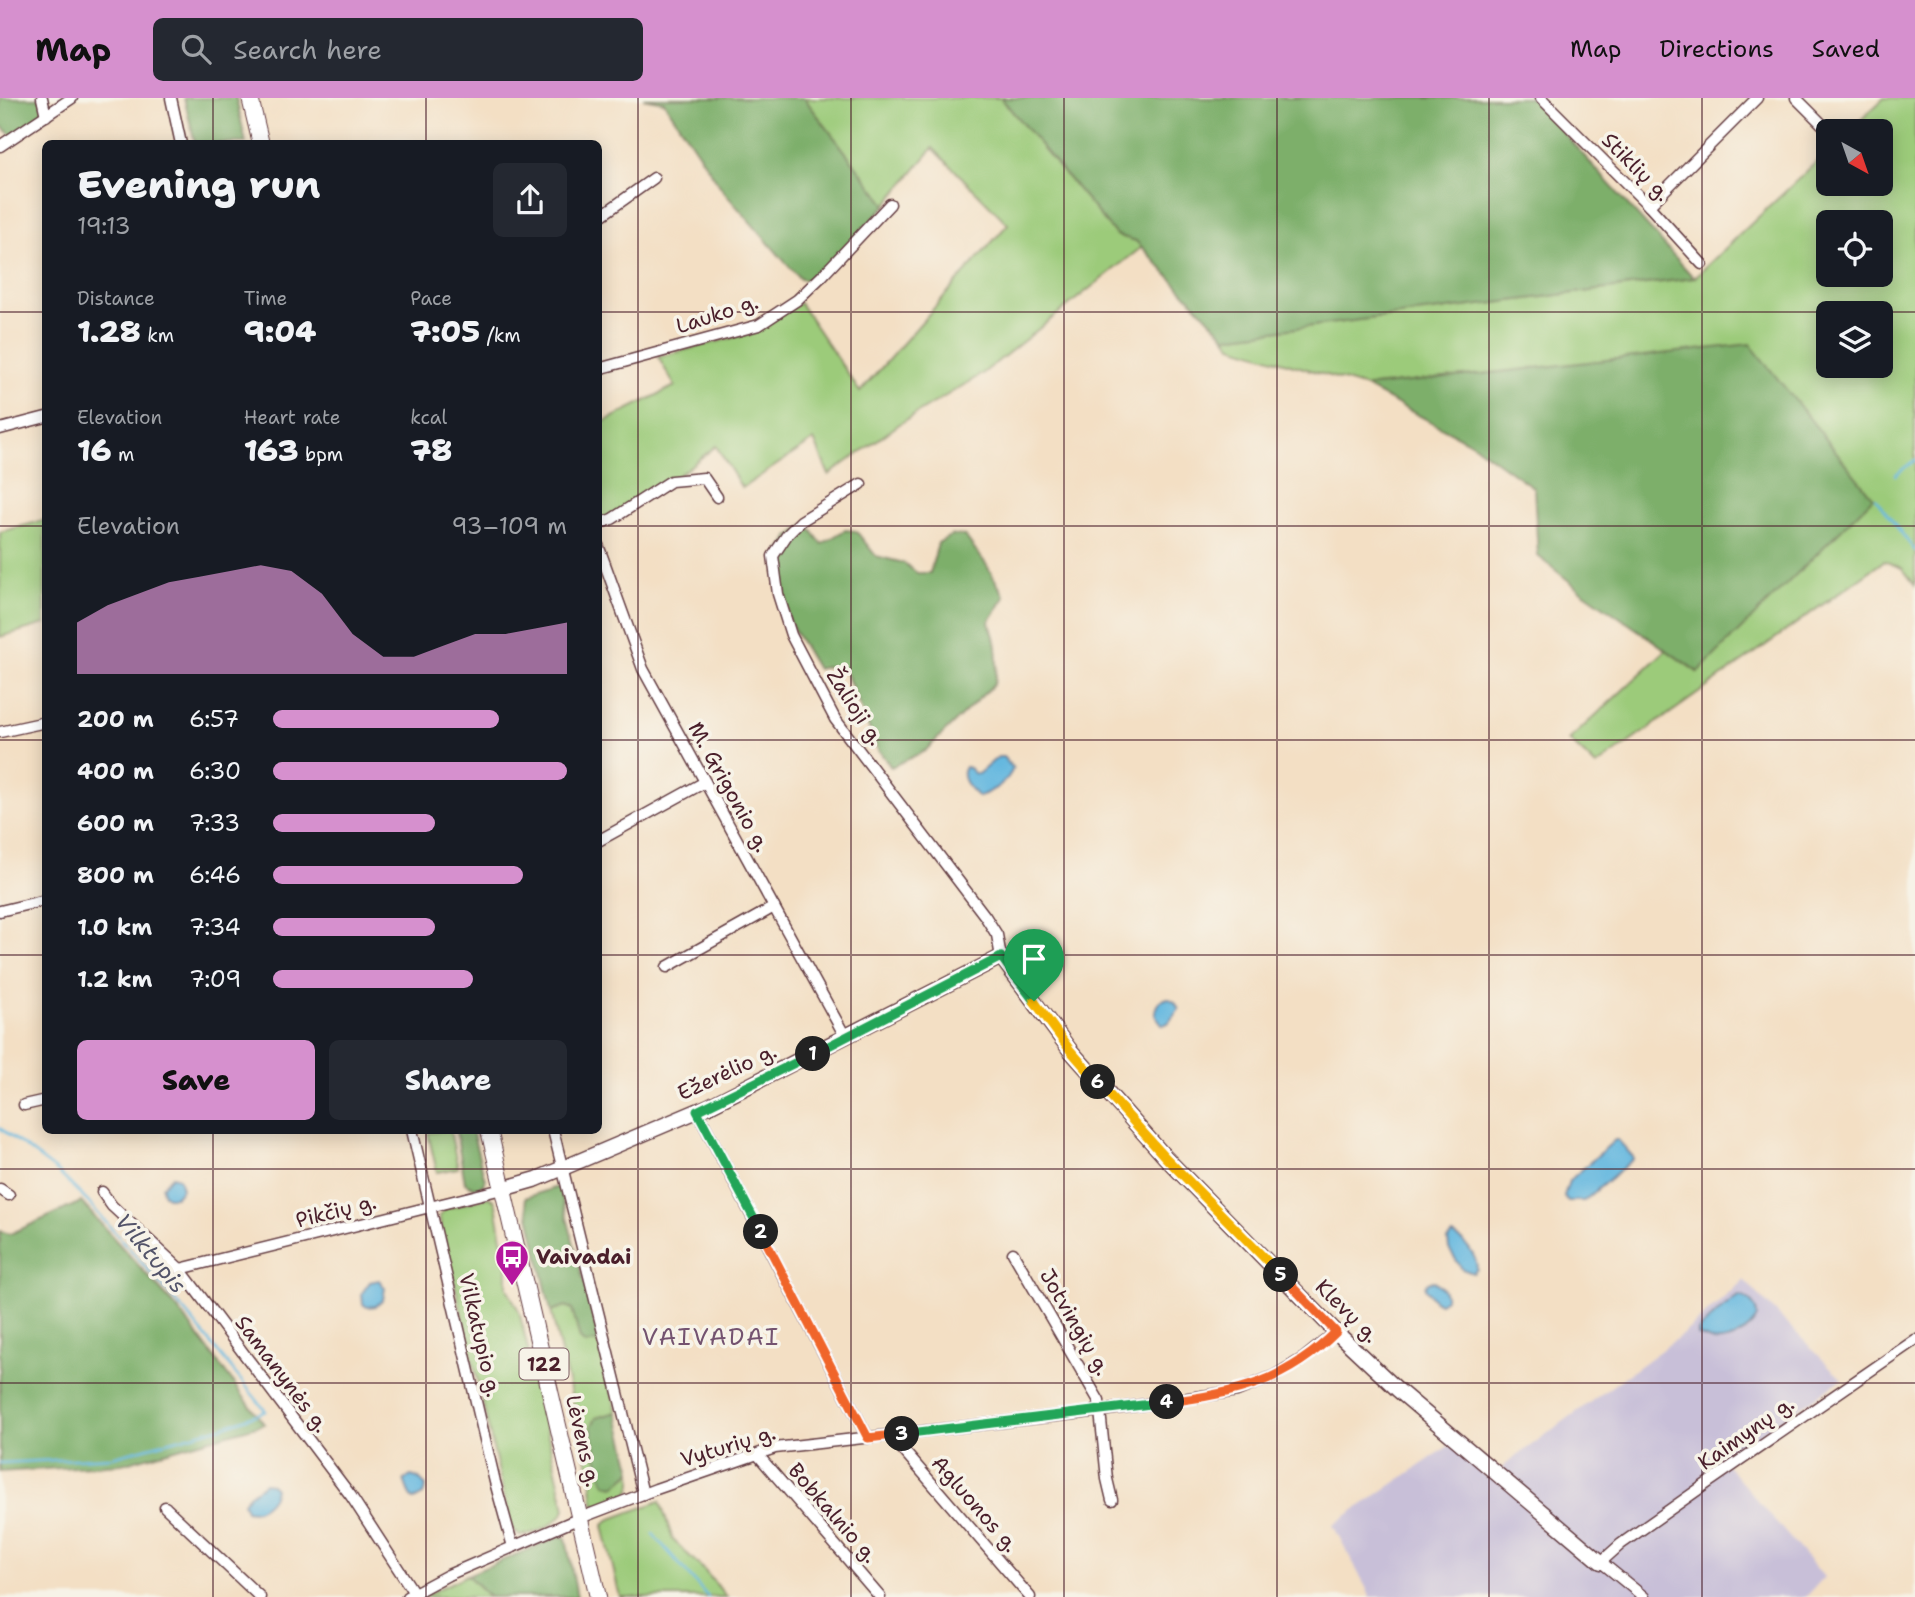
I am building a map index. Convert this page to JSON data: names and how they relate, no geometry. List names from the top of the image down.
{
  "streets": {
    "main road": [
      "Ežerėlio g.",
      "Klevų g.",
      "122",
      "Lėvens g."
    ],
    "street": [
      "Stiklių g.",
      "Lauko g.",
      "Žalioji g.",
      "M. Grigonio g.",
      "Pikčių g.",
      "Jotvingių g.",
      "Vilkatupio g.",
      "Samanynės g.",
      "Kaimynų g.",
      "Vyturių g.",
      "Agluonos g.",
      "Bobkalnio g."
    ]
  },
  "crossings": [
    ["Žalioji g.", "Ežerėlio g."],
    ["Žalioji g.", "Klevų g."],
    ["M. Grigonio g.", "Ežerėlio g."],
    ["Ežerėlio g.", "Pikčių g."],
    ["Ežerėlio g.", "Klevų g."],
    ["Ežerėlio g.", "Lėvens g."],
    ["Pikčių g.", "Vilkatupio g."],
    ["Pikčių g.", "Samanynės g."],
    ["Pikčių g.", "Lėvens g."],
    ["Klevų g.", "Kaimynų g."],
    ["Klevų g.", "Vyturių g."],
    ["Jotvingių g.", "Vyturių g."],
    ["Vilkatupio g.", "Vyturių g."],
    ["Samanynės g.", "Vyturių g."],
    ["Lėvens g.", "Vyturių g."],
    ["Vyturių g.", "Agluonos g."],
    ["Vyturių g.", "Bobkalnio g."]
  ],
  "districts": ["VAIVADAI"],
  "water": ["Vilktupis"],
  "places": {
    "bus stop": ["Vaivadai"]
  },
  "north": "bottom right",
  "page": {
    "header": "Map",
    "search": "Search here",
    "nav": ["Map", "Directions", "Saved"],
    "heading": ["Evening run", "19:13"],
    "stats": [
      ["Distance", "1.28 km"],
      ["Time", "9:04"],
      ["Pace", "7:05 /km"],
      ["Elevation", "16 m"],
      ["Heart rate", "163 bpm"],
      ["kcal", "78"]
    ],
    "chart": ["Elevation", "93–109 m"],
    "list": [
      {
        "name": "200 m",
        "note": "6:57"
      },
      {
        "name": "400 m",
        "note": "6:30"
      },
      {
        "name": "600 m",
        "note": "7:33"
      },
      {
        "name": "800 m",
        "note": "6:46"
      },
      {
        "name": "1.0 km",
        "note": "7:34"
      },
      {
        "name": "1.2 km",
        "note": "7:09"
      }
    ],
    "buttons": ["Save", "Share"],
    "pins": [
      "1",
      "6",
      "2",
      "5",
      "4",
      "3"
    ]
  }
}
